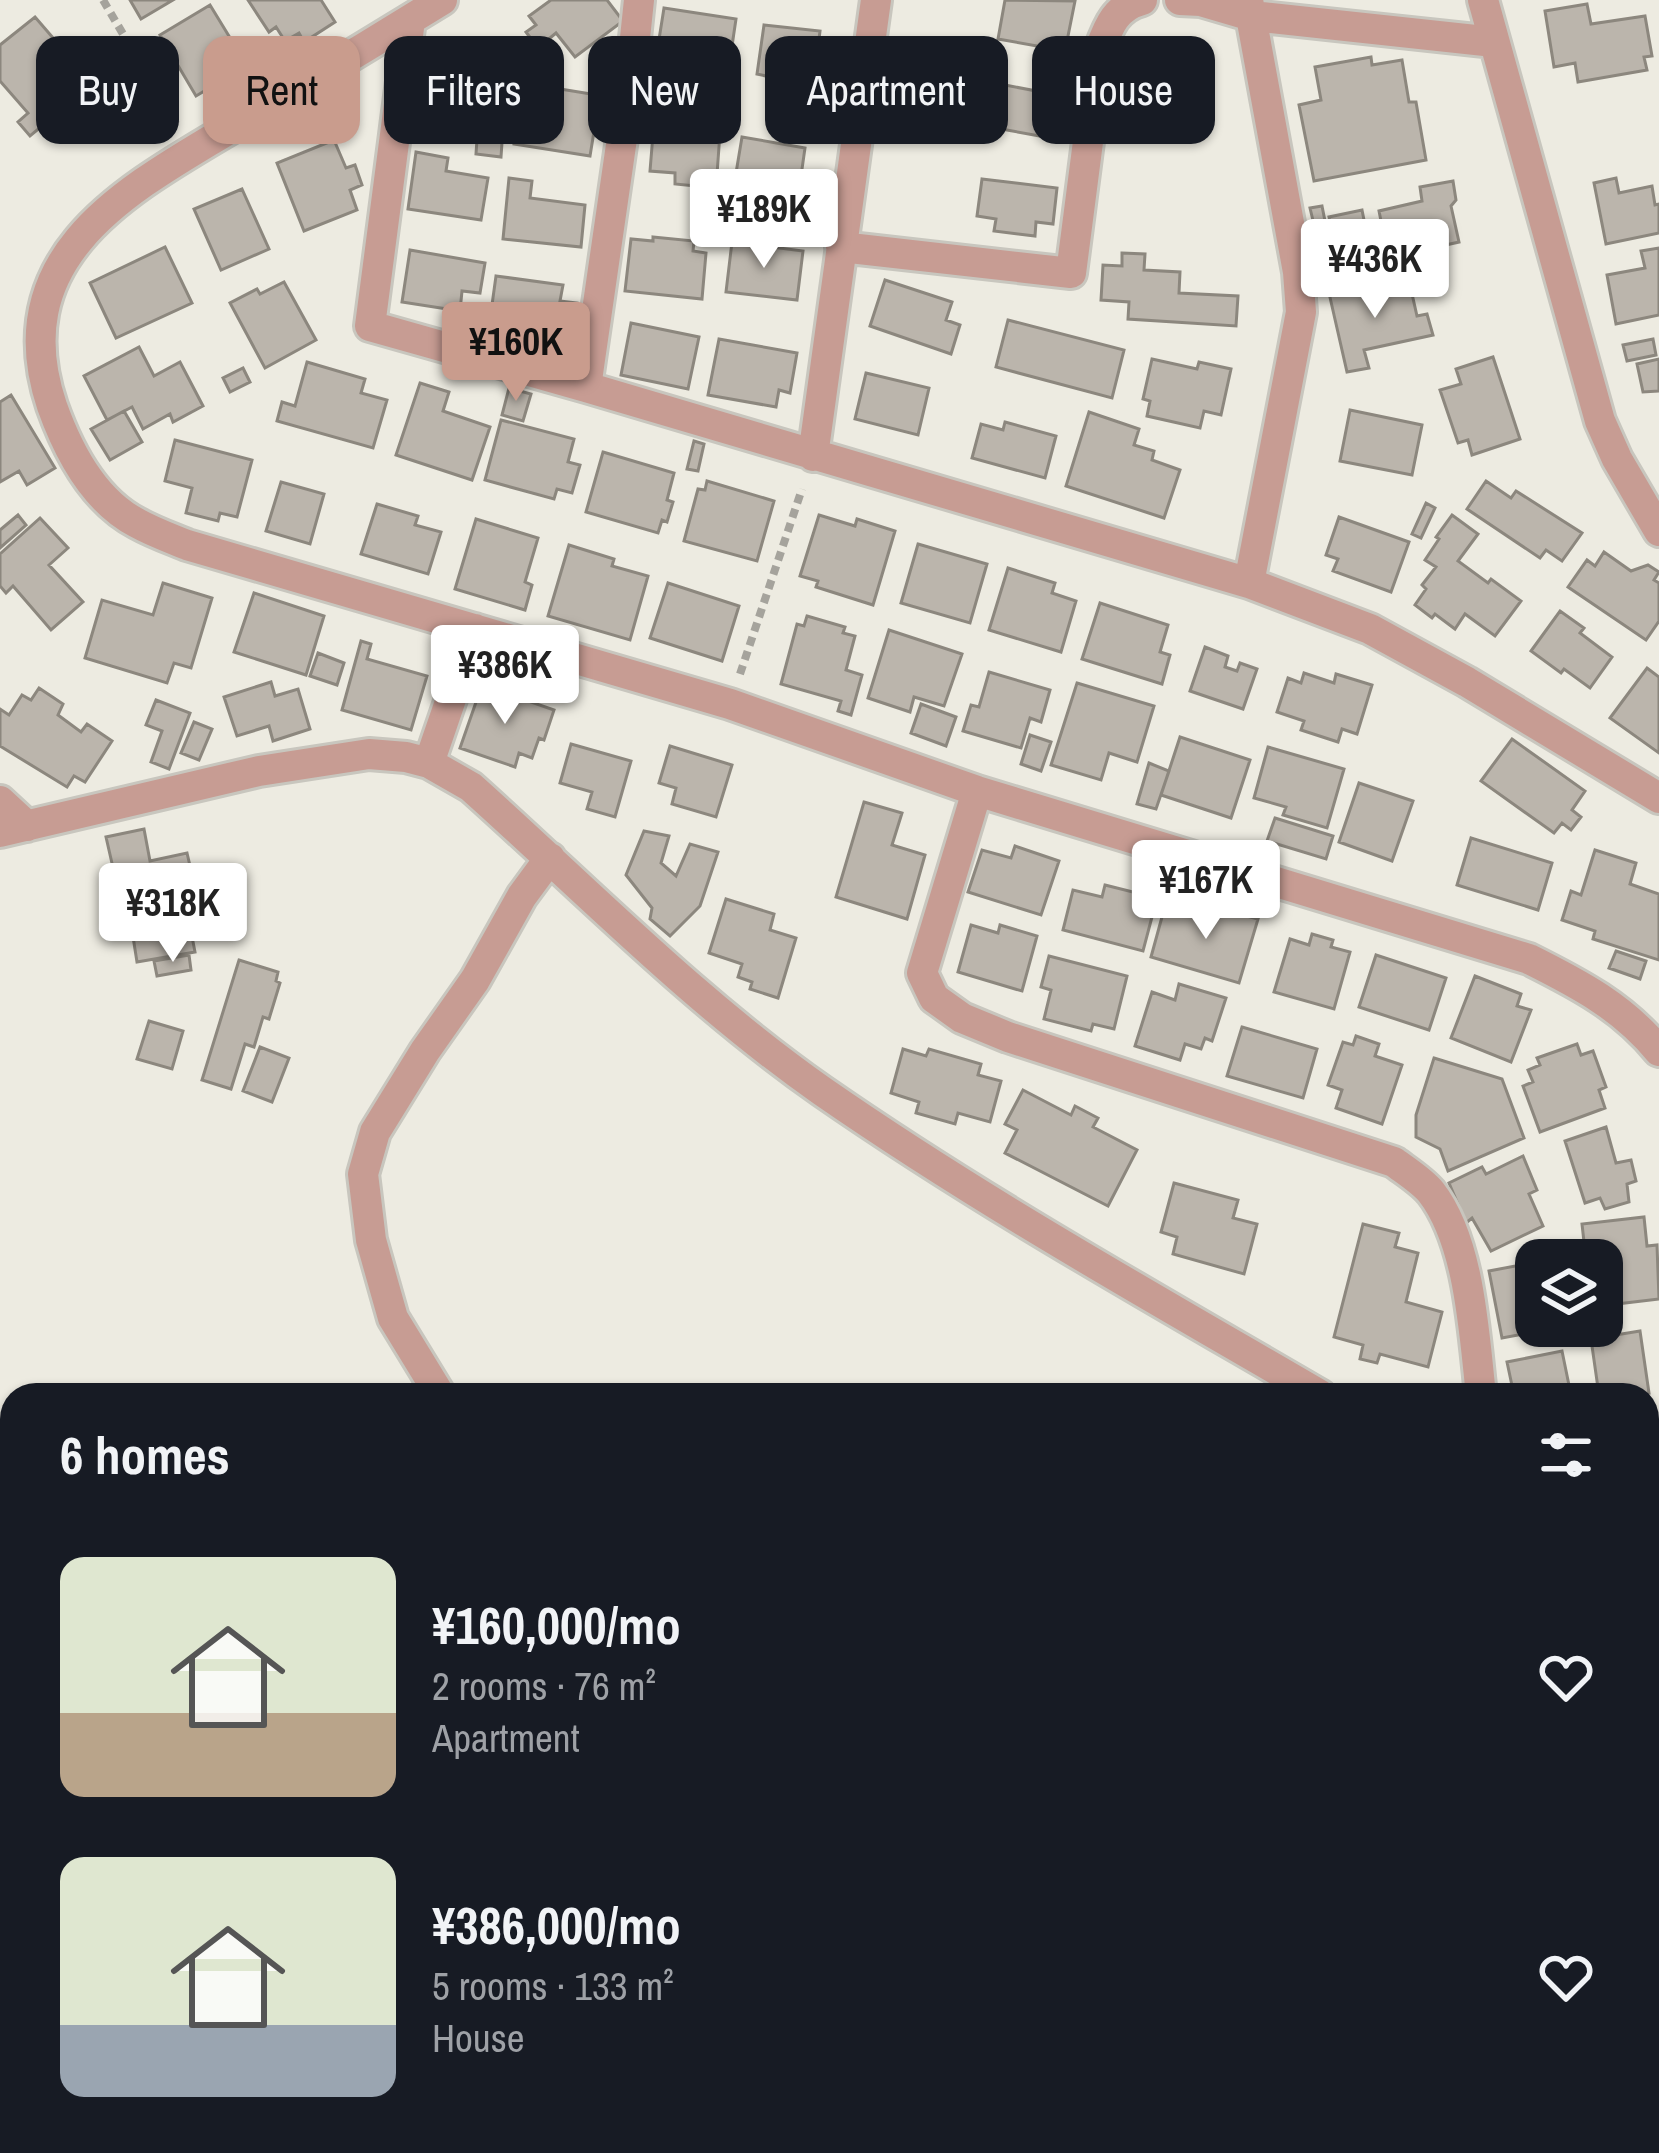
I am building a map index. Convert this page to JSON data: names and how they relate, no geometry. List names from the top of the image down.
{
  "page": {
    "chip": [
      "Buy",
      "Rent",
      "Filters",
      "New",
      "Apartment",
      "House"
    ],
    "price": [
      "¥189K",
      "¥436K",
      "¥160K",
      "¥386K",
      "¥167K",
      "¥318K"
    ],
    "heading": "6 homes",
    "list": [
      {
        "name": "¥160,000/mo",
        "note": "2 rooms · 76 m² · Apartment"
      },
      {
        "name": "¥386,000/mo",
        "note": "5 rooms · 133 m² · House"
      }
    ]
  }
}
